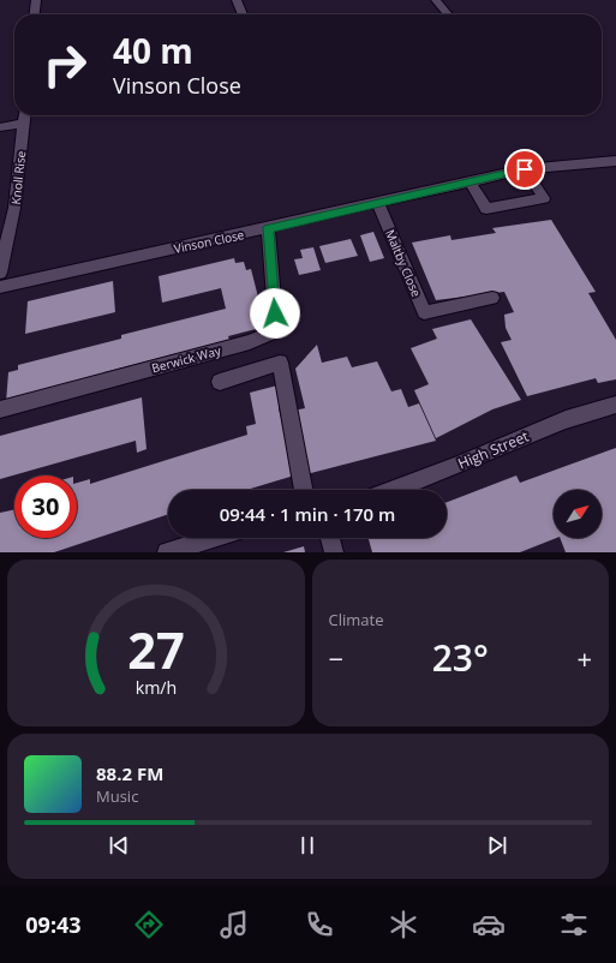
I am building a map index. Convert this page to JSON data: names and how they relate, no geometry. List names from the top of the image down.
{
  "streets": {
    "street": [
      "Knoll Rise",
      "Vinson Close",
      "Maltby Close",
      "Berwick Way",
      "High Street"
    ]
  },
  "crossings": [
    ["Vinson Close", "Maltby Close"],
    ["Vinson Close", "Berwick Way"]
  ],
  "north": "top right",
  "page": {
    "turn": ["40 m", "Vinson Close"],
    "limit": "30",
    "trip": "09:44 · 1 min · 170 m",
    "tile": "Climate",
    "heat": ["−", "23°", "+"],
    "song": ["88.2 FM", "Music"],
    "tabs": "09:43",
    "gauge": ["27", "km/h"]
  }
}
